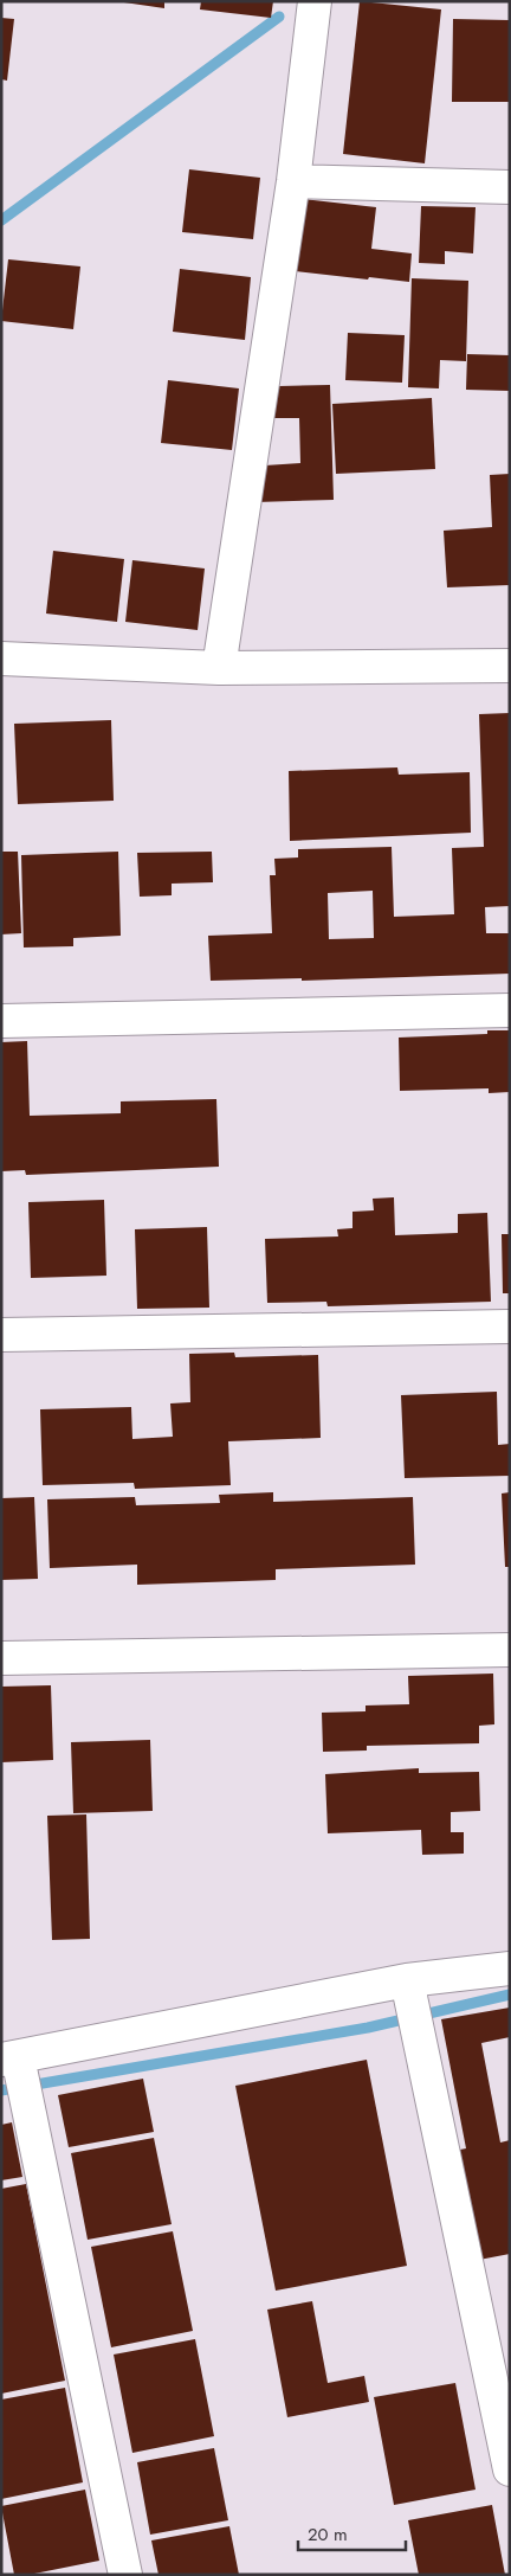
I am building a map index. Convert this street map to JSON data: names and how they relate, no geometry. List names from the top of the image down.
{
  "scale_bar": "20 m"
}
